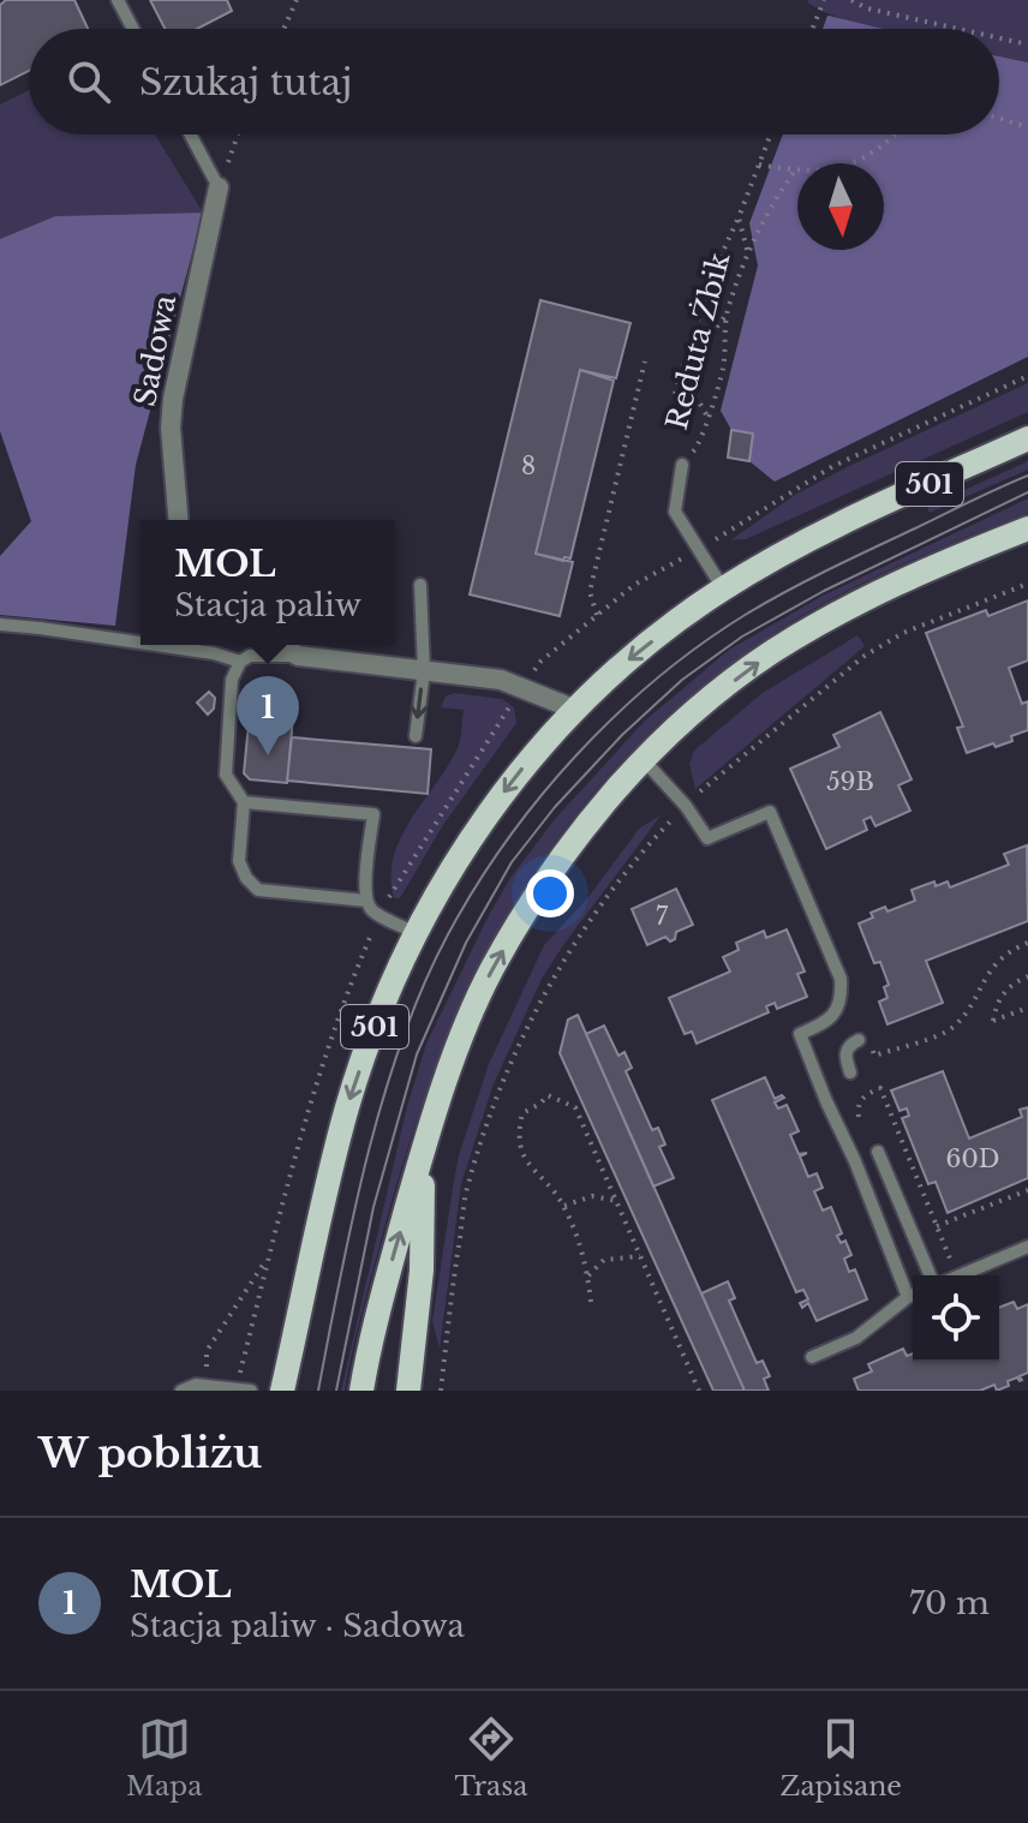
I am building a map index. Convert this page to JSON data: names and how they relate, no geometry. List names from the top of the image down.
{
  "streets": {
    "main road": ["501"],
    "street": ["Sadowa"],
    "path": ["Reduta Żbik"]
  },
  "house_numbers": [
    "8",
    "59B",
    "7",
    "60D"
  ],
  "north": "bottom",
  "page": {
    "search": "Szukaj tutaj",
    "popup": ["MOL", "Stacja paliw"],
    "pins": "1",
    "heading": "W pobliżu",
    "list": [
      {
        "mark": "1",
        "name": "MOL",
        "note": "Stacja paliw · Sadowa",
        "value": "70 m"
      }
    ],
    "nav": ["Mapa", "Trasa", "Zapisane"]
  }
}
